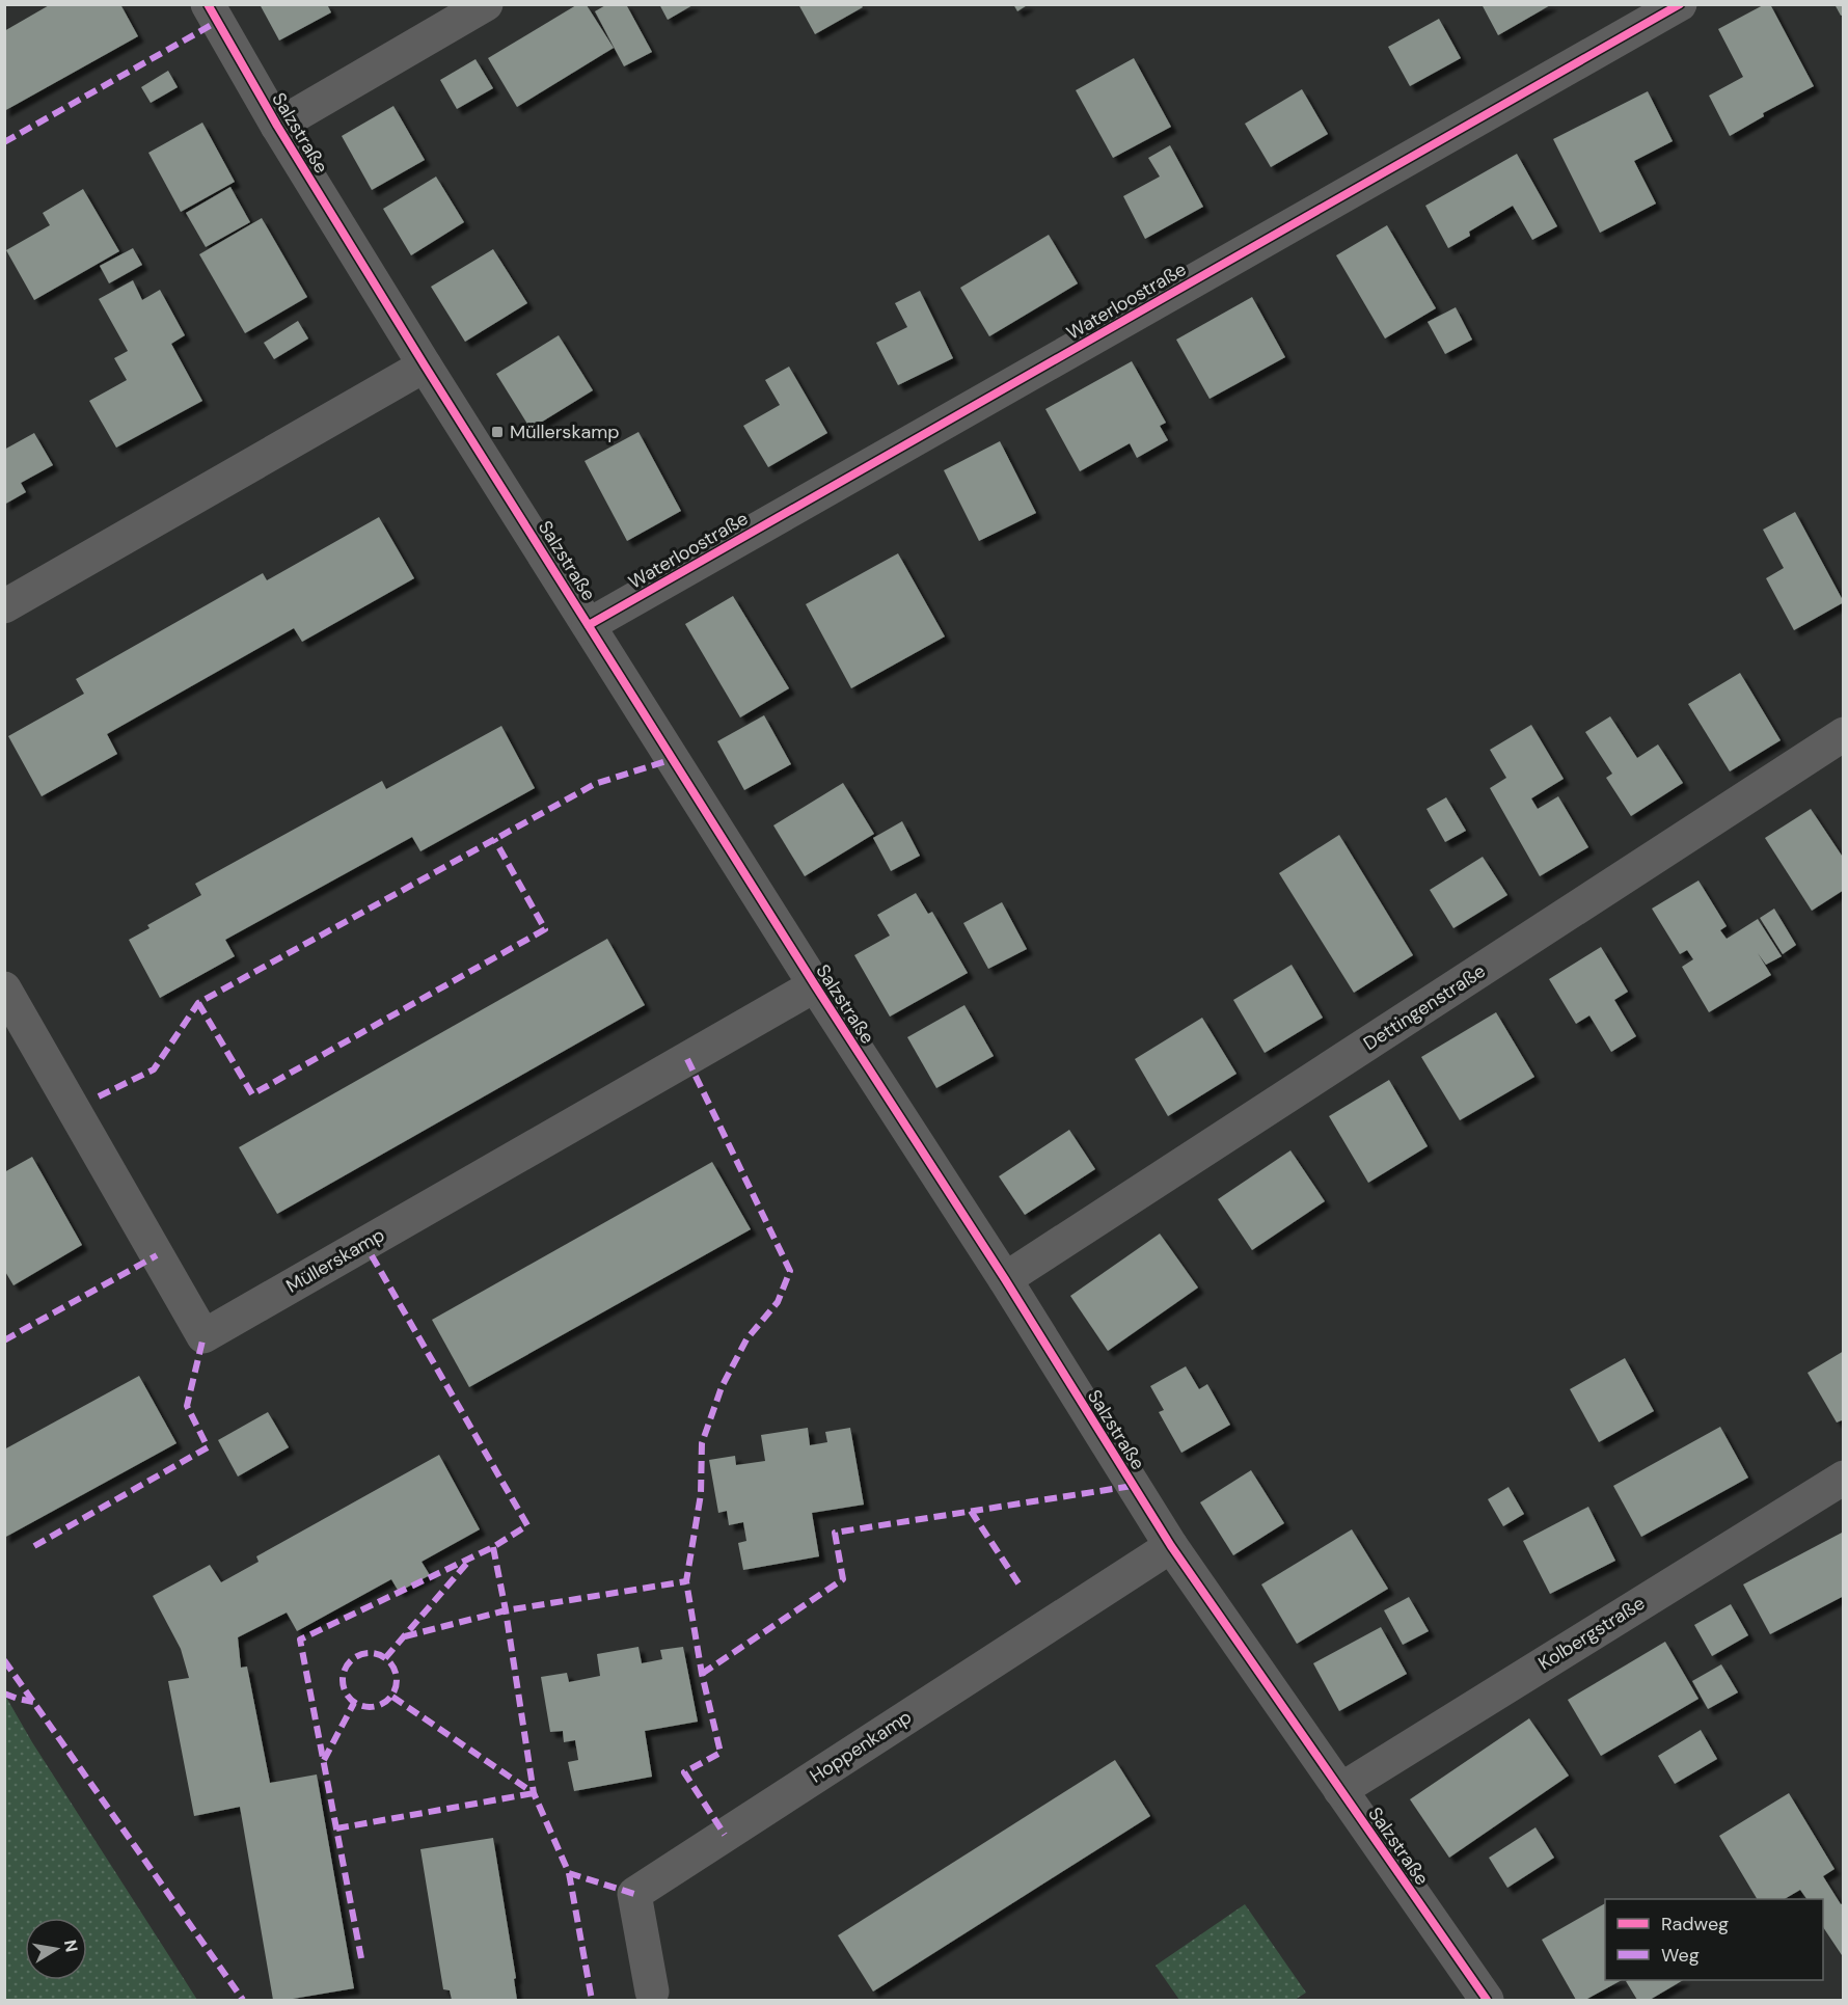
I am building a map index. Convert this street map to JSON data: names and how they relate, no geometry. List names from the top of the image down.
{
  "streets": {
    "street": [
      "Salzstraße",
      "Waterloostraße",
      "Dettingenstraße",
      "Müllerskamp",
      "Kolbergstraße",
      "Hoppenkamp"
    ]
  },
  "crossings": [
    ["Salzstraße", "Waterloostraße"],
    ["Salzstraße", "Dettingenstraße"],
    ["Salzstraße", "Müllerskamp"],
    ["Salzstraße", "Kolbergstraße"],
    ["Salzstraße", "Hoppenkamp"]
  ],
  "places": {
    "transit": ["Müllerskamp"]
  },
  "legend": ["Radweg", "Weg"],
  "north": "right"
}
